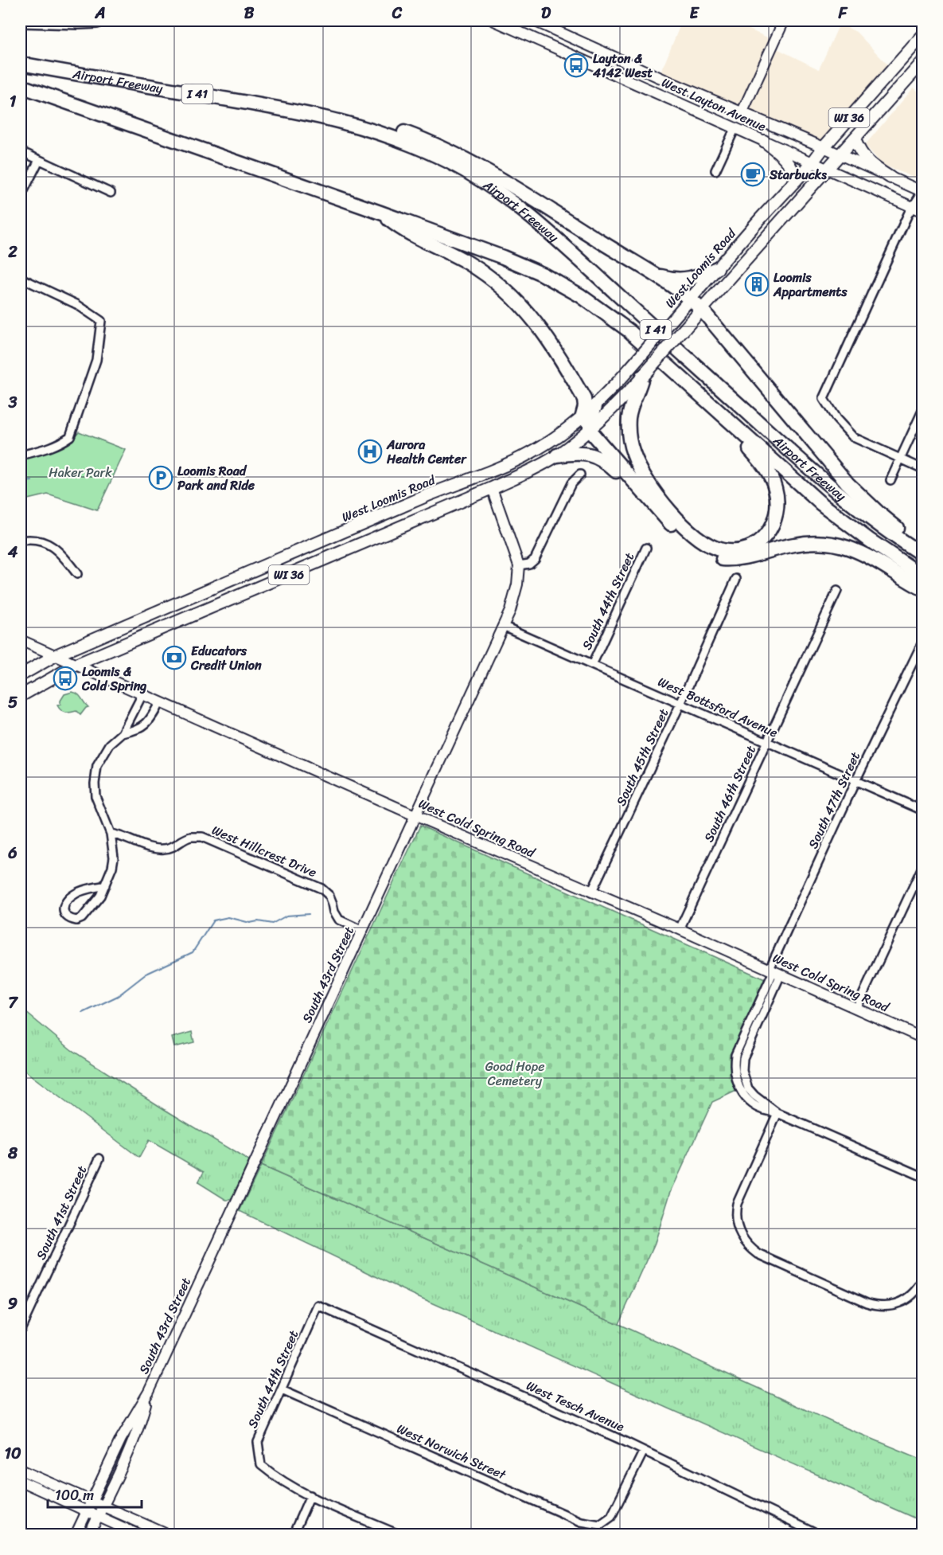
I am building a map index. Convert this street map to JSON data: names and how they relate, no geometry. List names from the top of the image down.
{
  "streets": {
    "highway": ["Airport Freeway", "I 41"],
    "main road": [
      "West Layton Avenue",
      "WI 36",
      "West Loomis Road",
      "West Cold Spring Road",
      "South 43rd Street"
    ],
    "street": [
      "South 44th Street",
      "West Bottsford Avenue",
      "South 45th Street",
      "South 46th Street",
      "South 47th Street",
      "West Hillcrest Drive",
      "South 41st Street",
      "West Tesch Avenue",
      "West Norwich Street"
    ]
  },
  "crossings": [
    ["West Layton Avenue", "WI 36"],
    ["West Layton Avenue", "West Loomis Road"],
    ["WI 36", "West Cold Spring Road"],
    ["WI 36", "South 43rd Street"],
    ["West Loomis Road", "West Cold Spring Road"],
    ["South 44th Street", "West Bottsford Avenue"],
    ["South 44th Street", "West Tesch Avenue"],
    ["South 44th Street", "West Norwich Street"],
    ["West Bottsford Avenue", "South 45th Street"],
    ["West Bottsford Avenue", "South 46th Street"],
    ["West Bottsford Avenue", "South 47th Street"],
    ["West Bottsford Avenue", "South 43rd Street"],
    ["South 45th Street", "West Cold Spring Road"],
    ["South 46th Street", "West Cold Spring Road"],
    ["South 47th Street", "West Cold Spring Road"],
    ["West Cold Spring Road", "South 43rd Street"],
    ["West Hillcrest Drive", "South 43rd Street"],
    ["West Tesch Avenue", "West Norwich Street"]
  ],
  "parks": ["Haker Park", "Good Hope Cemetery"],
  "places": {
    "bus stop": ["Layton & 4142 West", "Loomis & Cold Spring"],
    "cafe": ["Starbucks"],
    "building": ["Loomis Appartments"],
    "hospital": ["Aurora Health Center"],
    "parking": ["Loomis Road Park and Ride"],
    "bank": ["Educators Credit Union"]
  },
  "scale_bar": "100 m",
  "grid": {
    "columns": [
      "A",
      "B",
      "C",
      "D",
      "E",
      "F"
    ],
    "rows": [
      "1",
      "2",
      "3",
      "4",
      "5",
      "6",
      "7",
      "8",
      "9",
      "10"
    ]
  }
}
